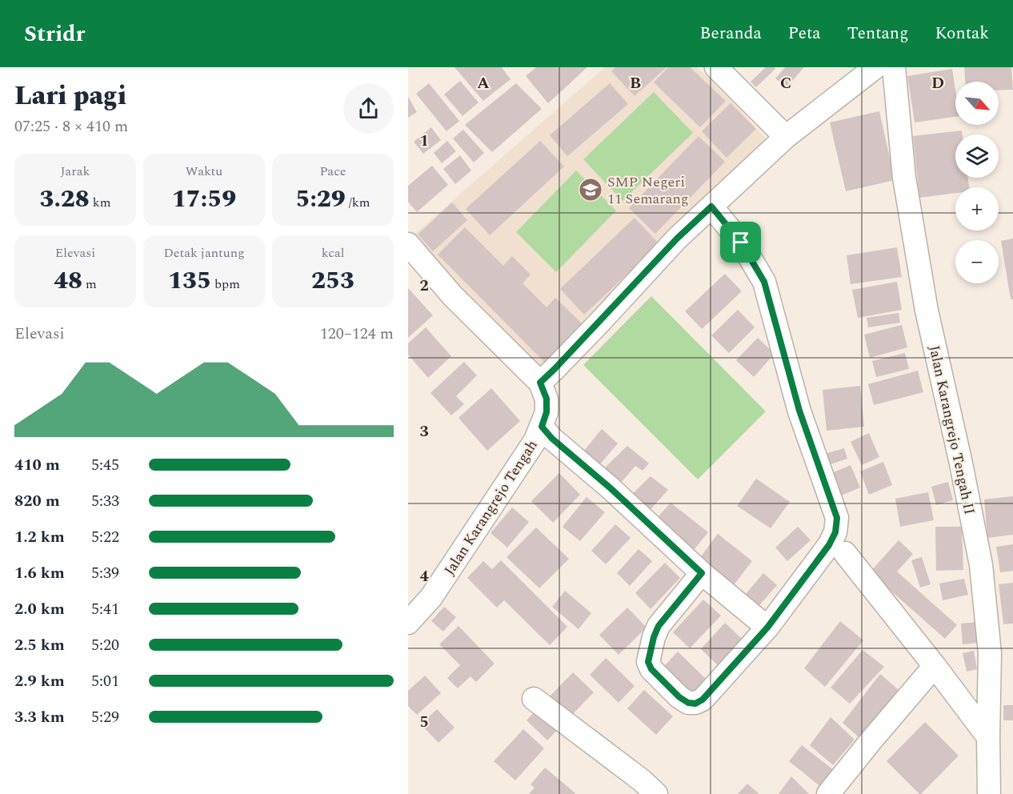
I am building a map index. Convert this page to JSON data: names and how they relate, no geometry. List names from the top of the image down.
{
  "streets": {
    "street": ["Jalan Karangrejo Tengah II", "Jalan Karangrejo Tengah"]
  },
  "places": {
    "school or university": ["SMP Negeri 11 Semarang"]
  },
  "north": "bottom right",
  "page": {
    "header": "Stridr",
    "nav": [
      "Beranda",
      "Peta",
      "Tentang",
      "Kontak"
    ],
    "heading": ["Lari pagi", "07:25 · 8 × 410 m"],
    "map_buttons": ["+", "−"],
    "stats": [
      ["Jarak", "3.28 km"],
      ["Waktu", "17:59"],
      ["Pace", "5:29 /km"],
      ["Elevasi", "48 m"],
      ["Detak jantung", "135 bpm"],
      ["kcal", "253"]
    ],
    "chart": ["Elevasi", "120–124 m"],
    "list": [
      {
        "name": "410 m",
        "note": "5:45"
      },
      {
        "name": "820 m",
        "note": "5:33"
      },
      {
        "name": "1.2 km",
        "note": "5:22"
      },
      {
        "name": "1.6 km",
        "note": "5:39"
      },
      {
        "name": "2.0 km",
        "note": "5:41"
      },
      {
        "name": "2.5 km",
        "note": "5:20"
      },
      {
        "name": "2.9 km",
        "note": "5:01"
      },
      {
        "name": "3.3 km",
        "note": "5:29"
      }
    ]
  },
  "grid": {
    "columns": [
      "A",
      "B",
      "C",
      "D"
    ],
    "rows": [
      "1",
      "2",
      "3",
      "4",
      "5"
    ]
  }
}
